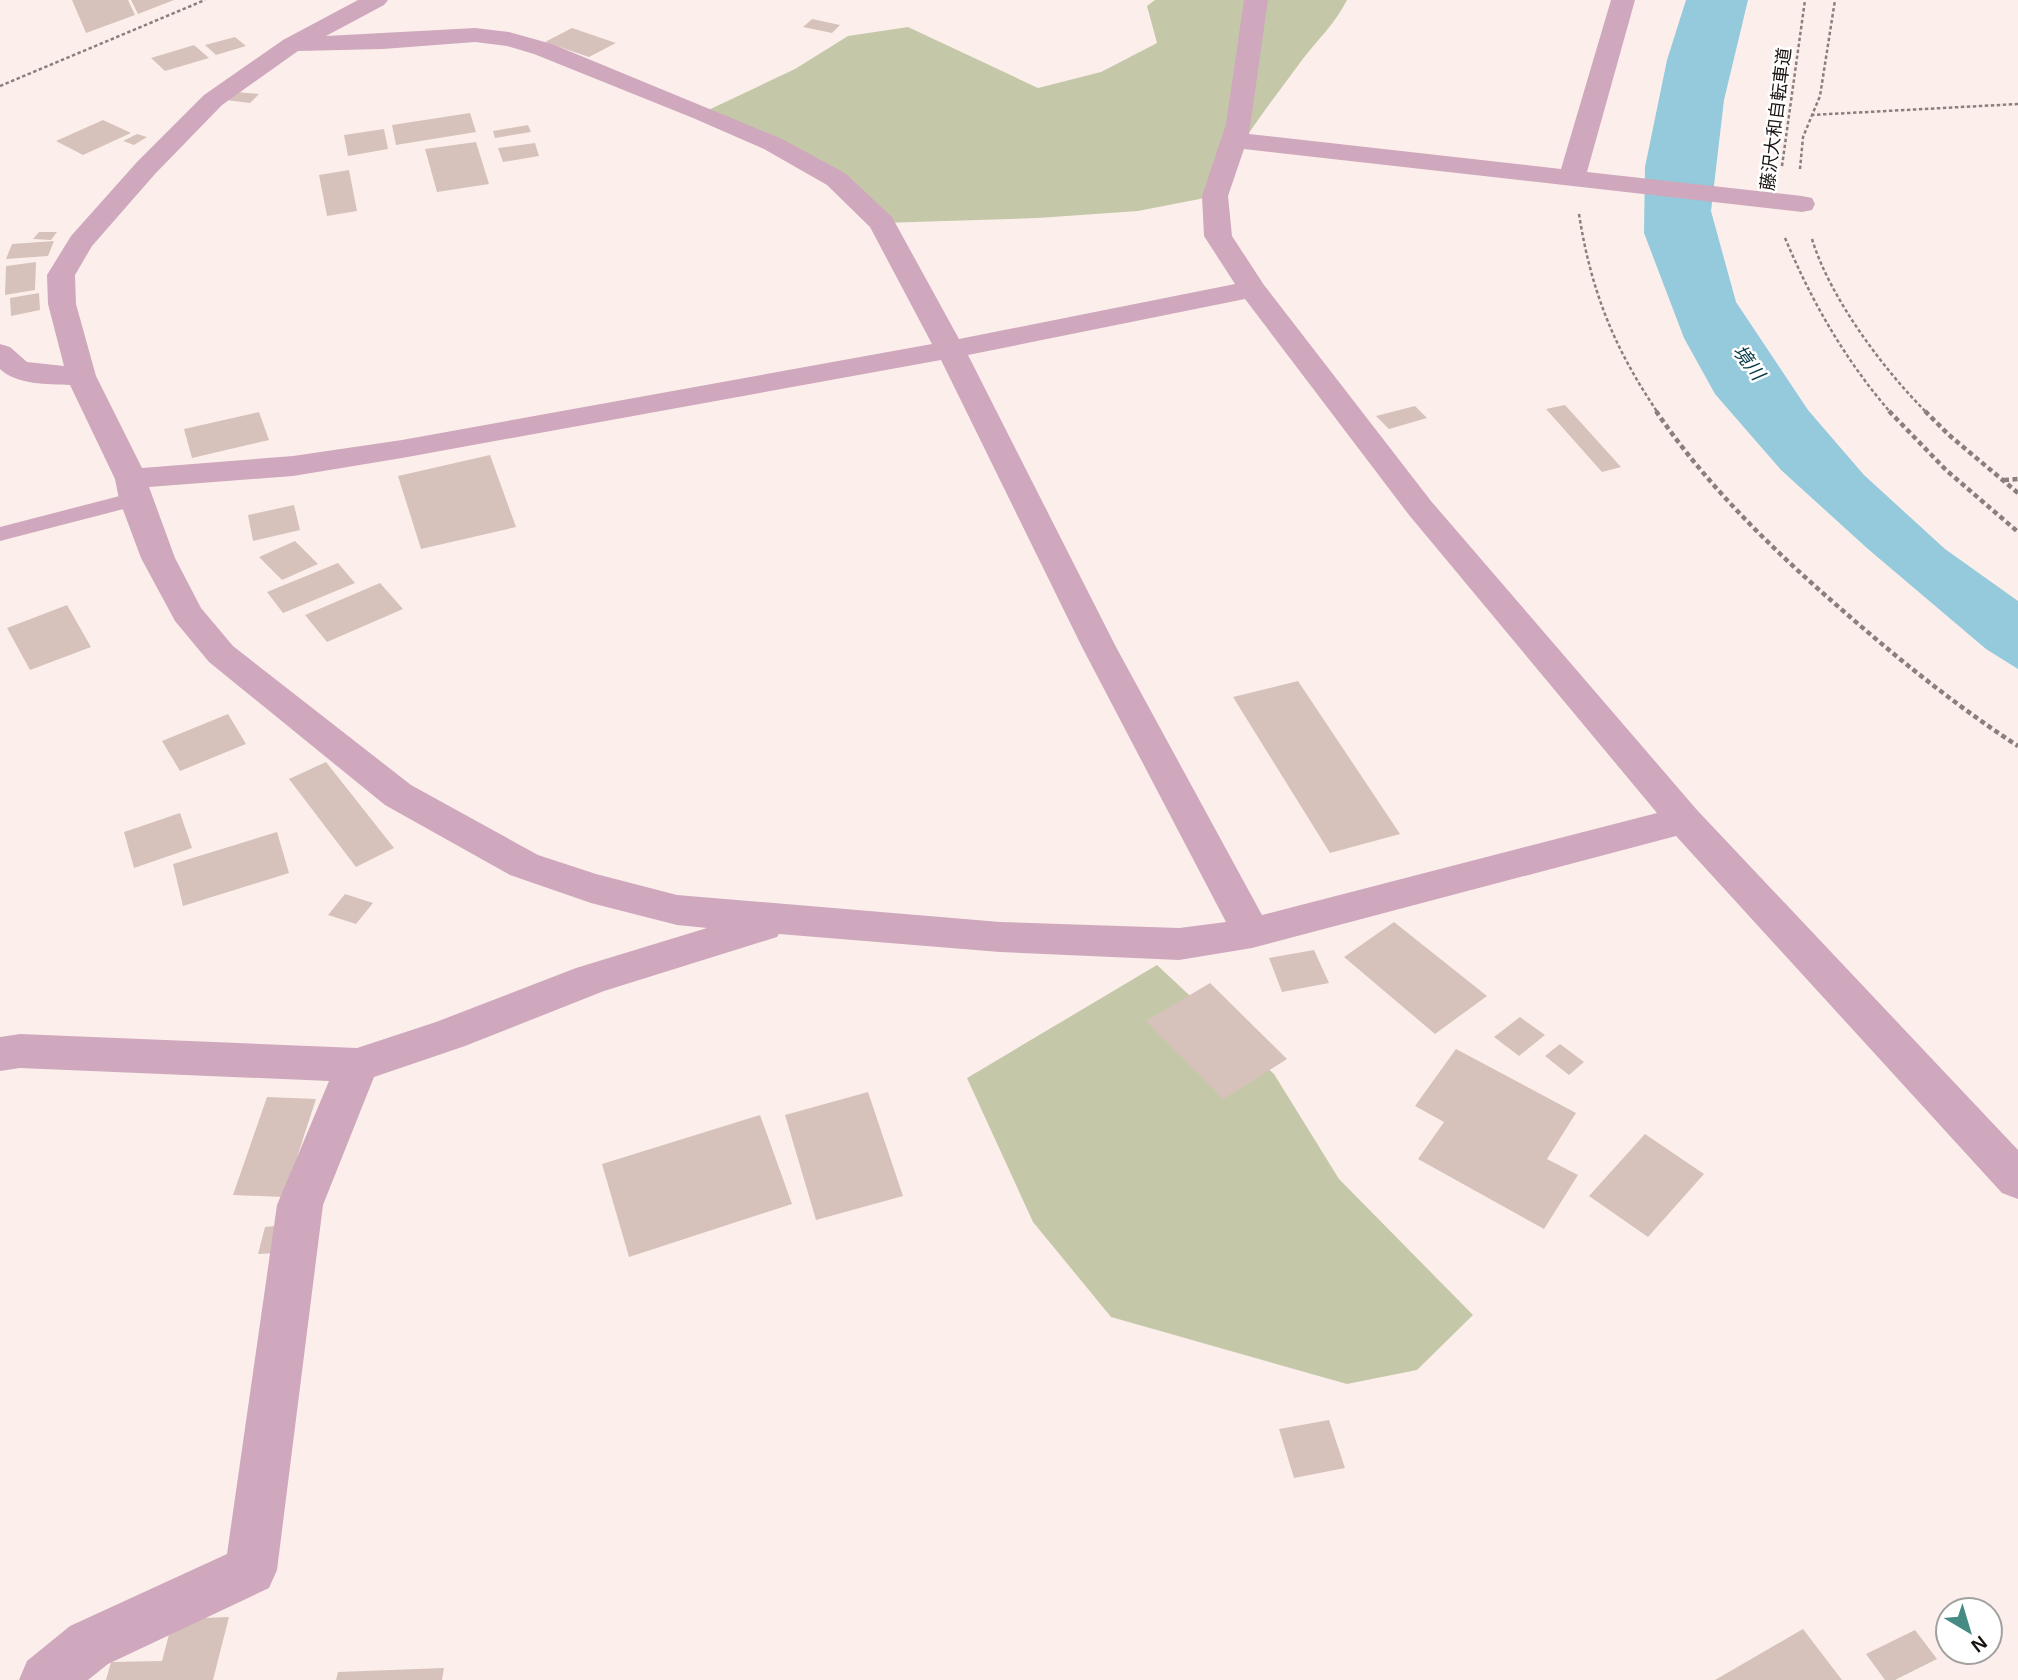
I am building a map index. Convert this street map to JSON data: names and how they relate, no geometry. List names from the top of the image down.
{
  "streets": {
    "path": ["藤沢大和自転車道"]
  },
  "water": ["境川"],
  "north": "bottom right"
}
